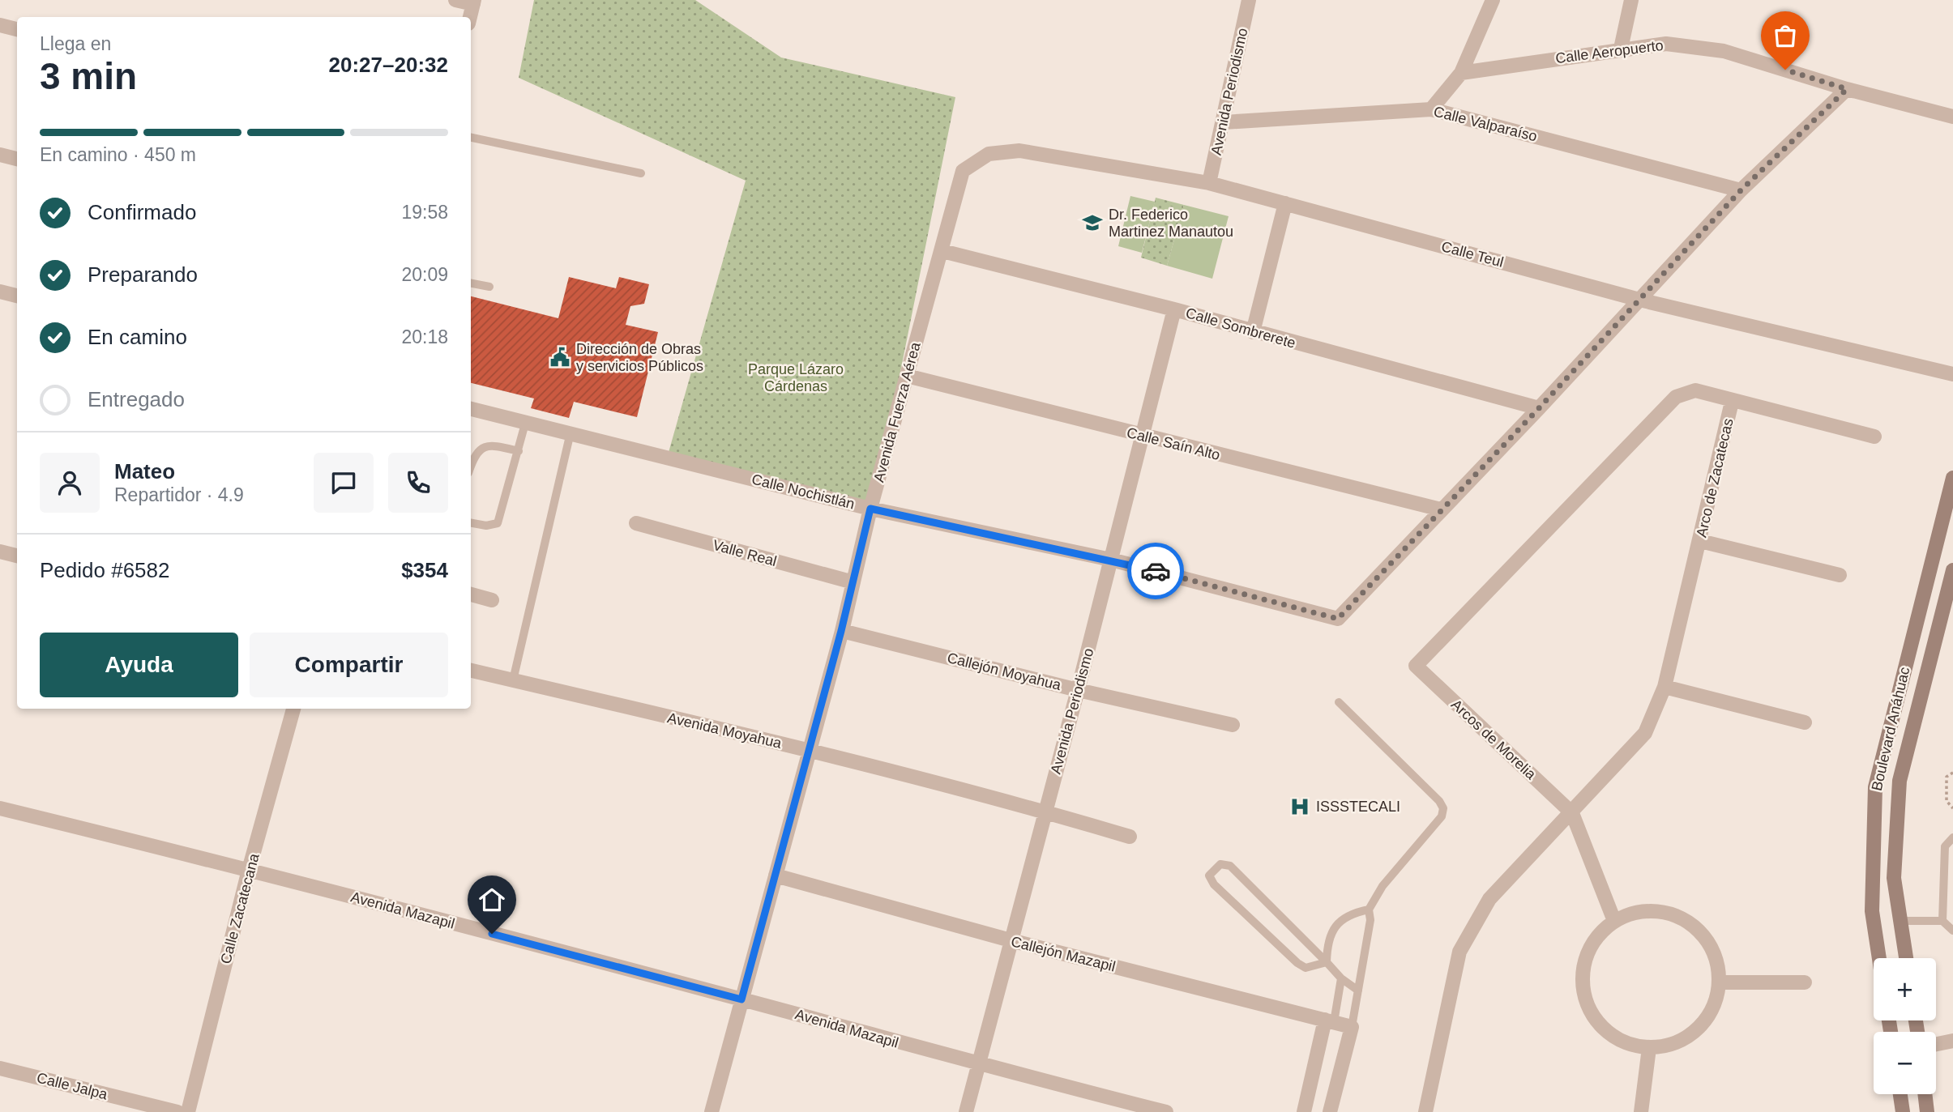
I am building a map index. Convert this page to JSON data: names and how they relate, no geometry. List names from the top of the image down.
{
  "streets": {
    "main road": ["Boulevard Anáhuac"],
    "street": [
      "Calle Aeropuerto",
      "Avenida Periodismo",
      "Calle Valparaíso",
      "Calle Teul",
      "Calle Sombrerete",
      "Avenida Fuerza Aérea",
      "Calle Saín Alto",
      "Arco de Zacatecas",
      "Calle Nochistlán",
      "Valle Real",
      "Callejón Moyahua",
      "Avenida Moyahua",
      "Arcos de Morelia",
      "Calle Zacatecana",
      "Avenida Mazapil",
      "Callejón Mazapil",
      "Calle Jalpa"
    ]
  },
  "crossings": [
    ["Avenida Periodismo", "Calle Valparaíso"],
    ["Avenida Periodismo", "Calle Teul"],
    ["Avenida Periodismo", "Calle Sombrerete"],
    ["Avenida Periodismo", "Calle Saín Alto"],
    ["Avenida Periodismo", "Calle Nochistlán"],
    ["Avenida Periodismo", "Callejón Moyahua"],
    ["Avenida Periodismo", "Avenida Moyahua"],
    ["Avenida Periodismo", "Avenida Mazapil"],
    ["Avenida Periodismo", "Callejón Mazapil"],
    ["Calle Teul", "Avenida Fuerza Aérea"],
    ["Calle Sombrerete", "Avenida Fuerza Aérea"],
    ["Avenida Fuerza Aérea", "Calle Saín Alto"],
    ["Avenida Fuerza Aérea", "Calle Nochistlán"],
    ["Avenida Fuerza Aérea", "Valle Real"],
    ["Avenida Fuerza Aérea", "Callejón Moyahua"],
    ["Avenida Fuerza Aérea", "Avenida Moyahua"],
    ["Avenida Fuerza Aérea", "Avenida Mazapil"],
    ["Avenida Fuerza Aérea", "Callejón Mazapil"],
    ["Calle Saín Alto", "Calle Nochistlán"],
    ["Arco de Zacatecas", "Arcos de Morelia"],
    ["Calle Zacatecana", "Avenida Mazapil"]
  ],
  "parks": ["Parque Lázaro Cárdenas"],
  "places": {
    "school or university": ["Dr. Federico Martinez Manautou"],
    "public building": ["Dirección de Obras y servicios Públicos"],
    "hospital": ["ISSSTECALI"]
  },
  "page": {
    "heading": ["3 min", "Llega en", "20:27–20:32"],
    "panel": [
      "Mateo",
      "Repartidor · 4.9",
      "Pedido #6582",
      "$354"
    ],
    "bar": "En camino · 450 m",
    "list": [
      ["Confirmado", "19:58"],
      ["Preparando", "20:09"],
      ["En camino", "20:18"],
      "Entregado"
    ],
    "buttons": ["Ayuda", "Compartir"],
    "map_buttons": ["+", "−"]
  }
}
